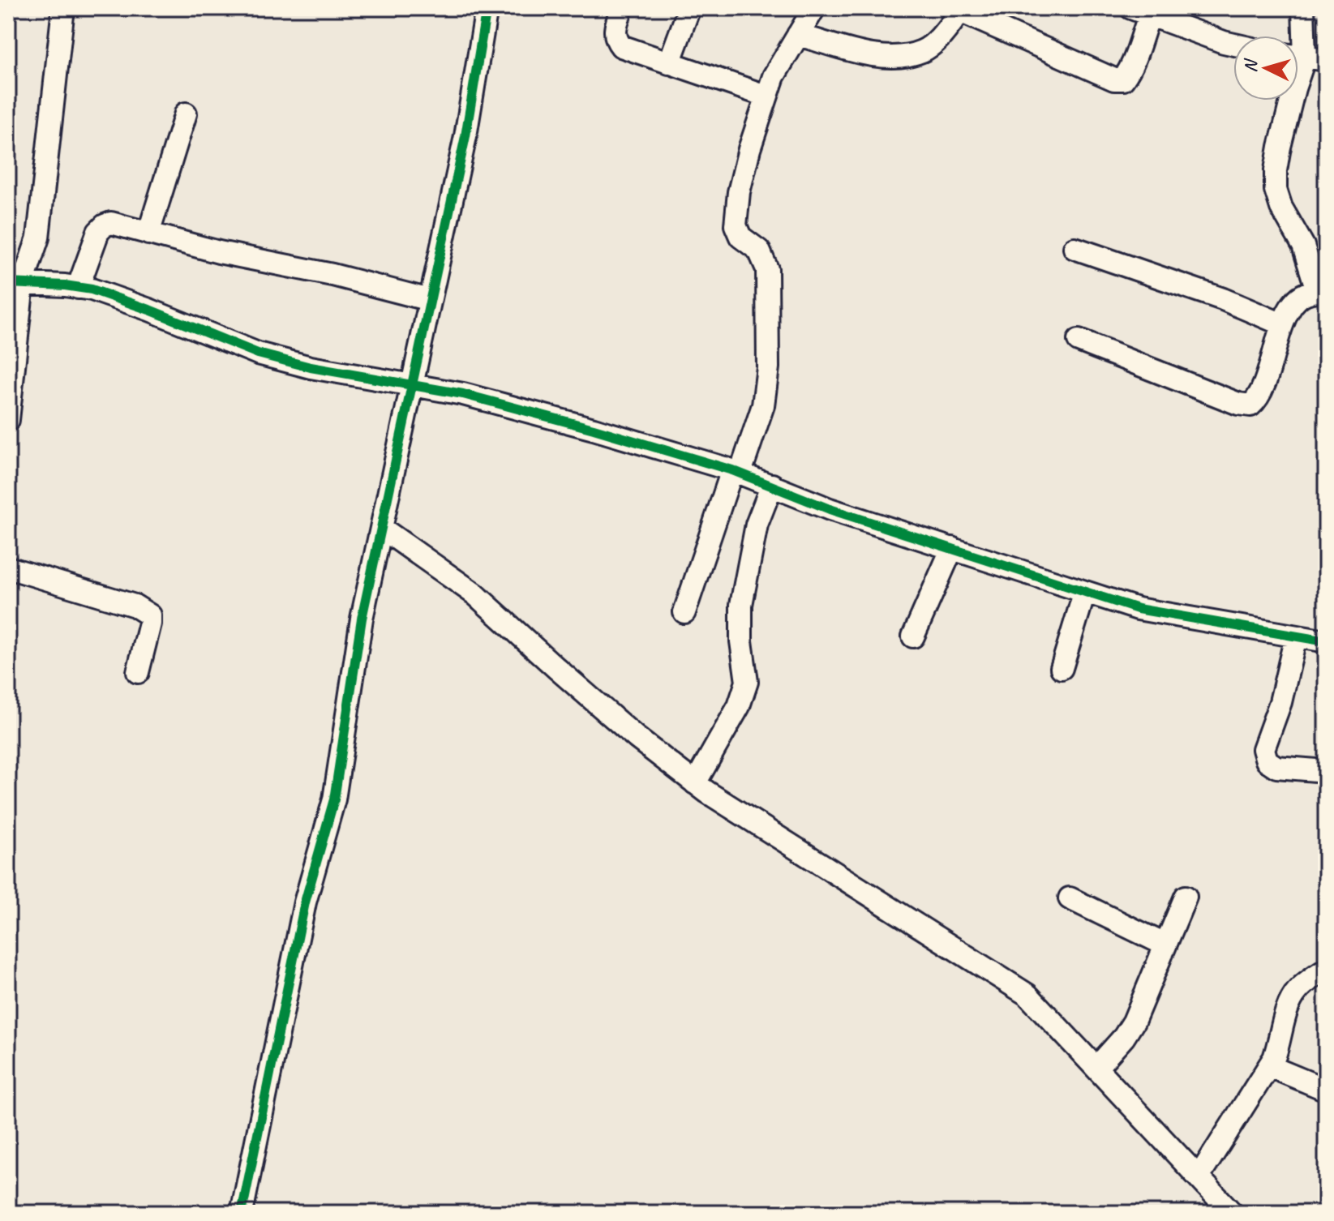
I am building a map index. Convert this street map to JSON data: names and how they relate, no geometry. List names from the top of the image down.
{
  "north": "left"
}
